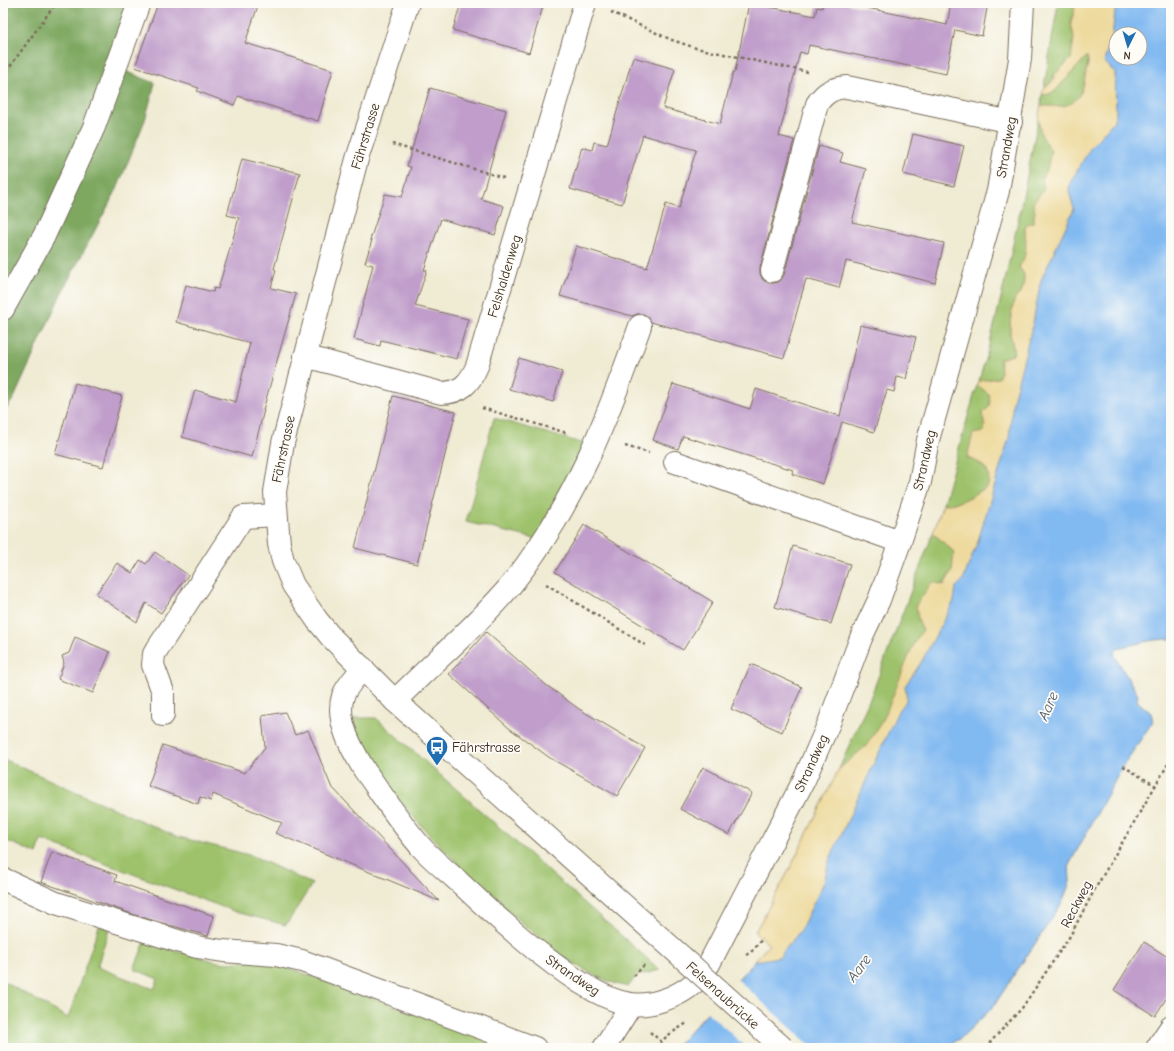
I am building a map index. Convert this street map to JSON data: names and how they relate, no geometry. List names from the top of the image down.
{
  "streets": {
    "street": [
      "Fährstrasse",
      "Strandweg",
      "Felshaldenweg",
      "Felsenaubrücke"
    ],
    "path": ["Reckweg"]
  },
  "crossings": [
    ["Fährstrasse", "Strandweg"],
    ["Fährstrasse", "Felsenaubrücke"]
  ],
  "water": ["Aare"],
  "places": {
    "bus stop": ["Fährstrasse"]
  },
  "north": "bottom"
}
